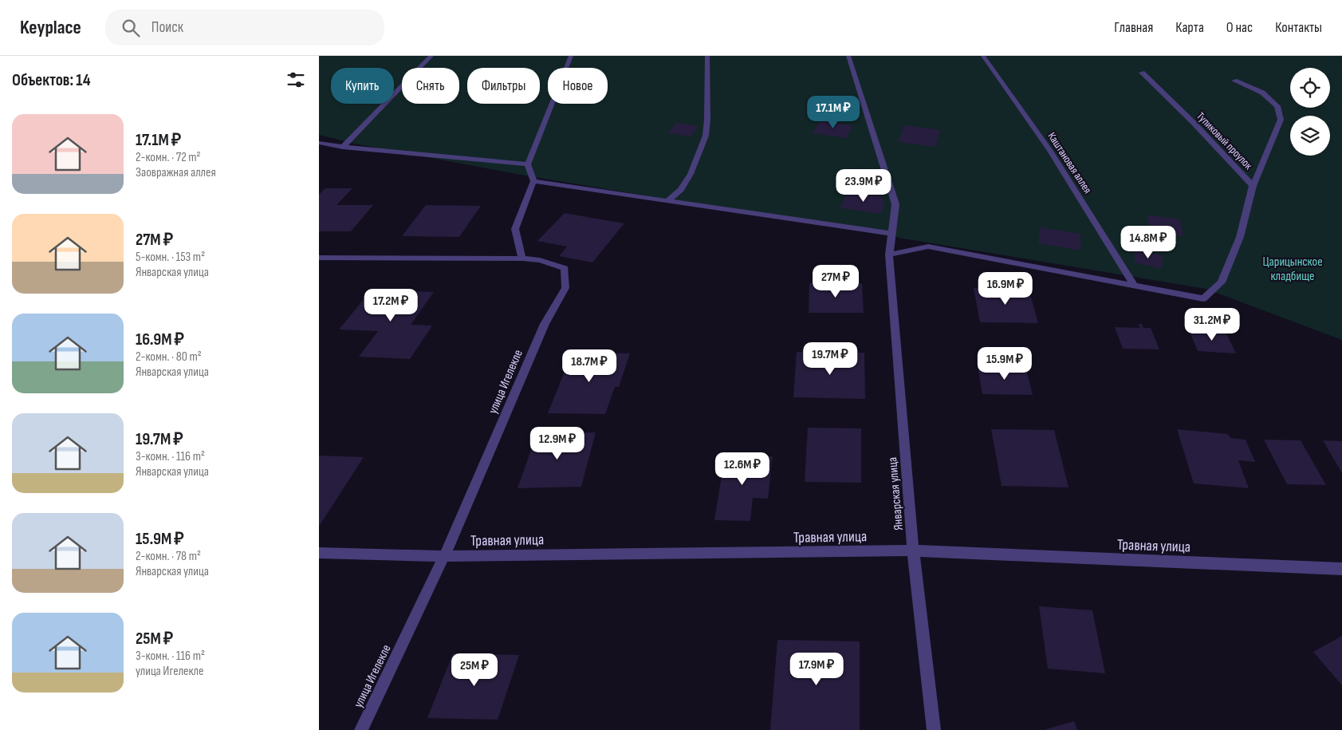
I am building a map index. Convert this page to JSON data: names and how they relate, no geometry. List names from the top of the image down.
{
  "streets": {
    "street": [
      "Тупиковый проулок",
      "Каштановая аллея",
      "улица Игелекле",
      "Январская улица",
      "Травная улица"
    ]
  },
  "crossings": [
    ["Тупиковый проулок", "Каштановая аллея"],
    ["улица Игелекле", "Травная улица"],
    ["Январская улица", "Травная улица"]
  ],
  "parks": ["Царицынское кладбище"],
  "page": {
    "header": "Keyplace",
    "search": "Поиск",
    "nav": [
      "Главная",
      "Карта",
      "О нас",
      "Контакты"
    ],
    "heading": "Объектов: 14",
    "chip": [
      "Купить",
      "Снять",
      "Фильтры",
      "Новое"
    ],
    "price": [
      "17.1M ₽",
      "23.9M ₽",
      "14.8M ₽",
      "27M ₽",
      "16.9M ₽",
      "17.2M ₽",
      "31.2M ₽",
      "19.7M ₽",
      "15.9M ₽",
      "18.7M ₽",
      "12.9M ₽",
      "12.6M ₽",
      "17.9M ₽",
      "25M ₽"
    ],
    "list": [
      {
        "name": "17.1M ₽",
        "note": "2-комн. · 72 m² · Заовражная аллея"
      },
      {
        "name": "27M ₽",
        "note": "5-комн. · 153 m² · Январская улица"
      },
      {
        "name": "16.9M ₽",
        "note": "2-комн. · 80 m² · Январская улица"
      },
      {
        "name": "19.7M ₽",
        "note": "3-комн. · 116 m² · Январская улица"
      },
      {
        "name": "15.9M ₽",
        "note": "2-комн. · 78 m² · Январская улица"
      },
      {
        "name": "25M ₽",
        "note": "3-комн. · 116 m² · улица Игелекле"
      }
    ]
  }
}
